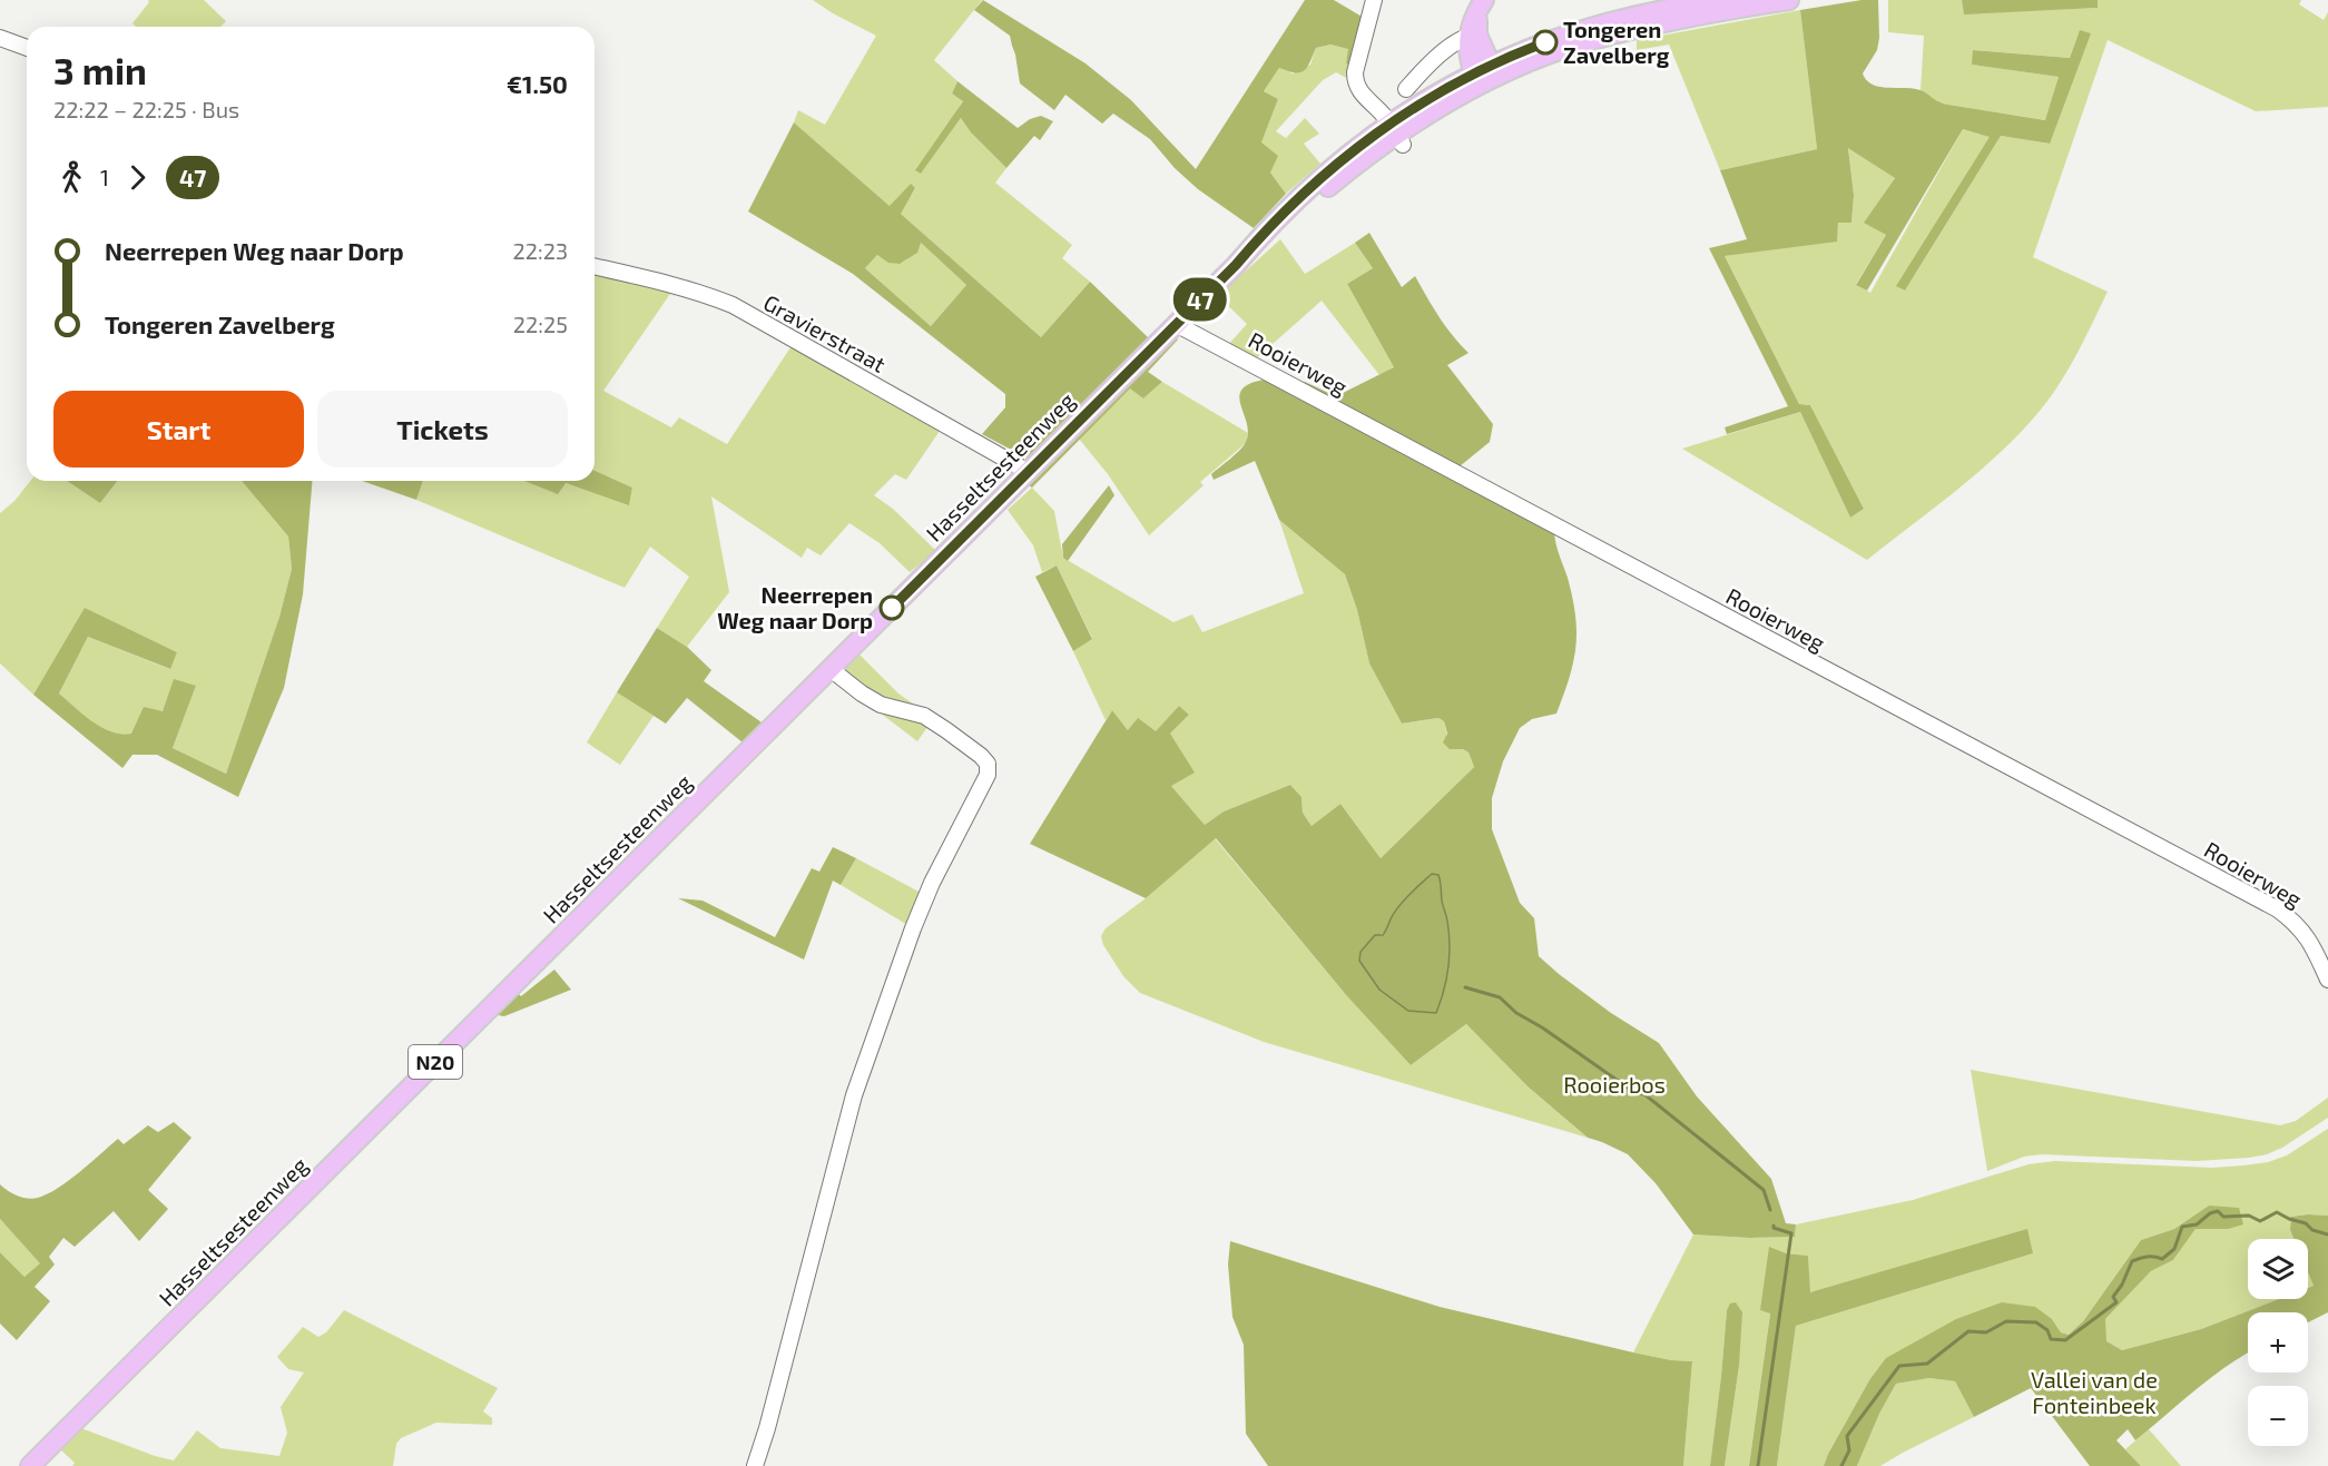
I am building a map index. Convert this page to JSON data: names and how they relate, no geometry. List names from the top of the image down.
{
  "streets": {
    "main road": ["Hasseltsesteenweg", "N20"],
    "street": ["Gravierstraat", "Rooierweg"]
  },
  "crossings": [
    ["Gravierstraat", "Hasseltsesteenweg"],
    ["Rooierweg", "Hasseltsesteenweg"]
  ],
  "parks": ["Rooierbos", "Vallei van de Fonteinbeek"],
  "places": ["Tongeren Zavelberg", "Neerrepen Weg naar Dorp"],
  "lines": ["bus line 47"],
  "page": {
    "on_map": "47",
    "heading": ["3 min", "22:22 – 22:25 · Bus", "€1.50"],
    "legs": ["1", "47"],
    "list": [
      {
        "name": "Neerrepen Weg naar Dorp",
        "value": "22:23"
      },
      {
        "name": "Tongeren Zavelberg",
        "value": "22:25"
      }
    ],
    "buttons": ["Start", "Tickets"],
    "map_buttons": ["+", "−"]
  }
}
